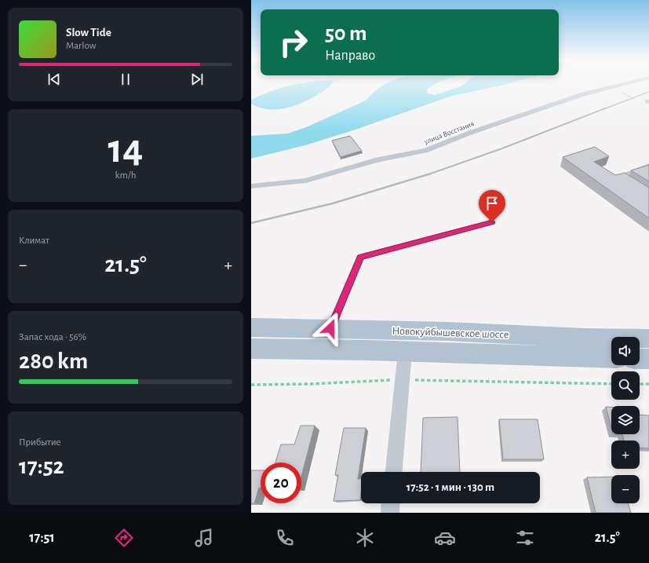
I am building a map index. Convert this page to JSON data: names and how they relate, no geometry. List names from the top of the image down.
{
  "streets": {
    "main road": ["Новокуйбышевское шоссе"],
    "street": ["улица Восстания"]
  },
  "page": {
    "turn": ["50 m", "Направо"],
    "song": ["Slow Tide", "Marlow"],
    "tile": [
      ["14", "km/h"],
      "Климат",
      ["Запас хода · 56%", "280 km"],
      ["Прибытие", "17:52"]
    ],
    "heat": ["−", "21.5°", "+"],
    "map_buttons": ["+", "−"],
    "limit": "20",
    "trip": "17:52 · 1 мин · 130 m",
    "tabs": ["17:51", "21.5°"]
  }
}
